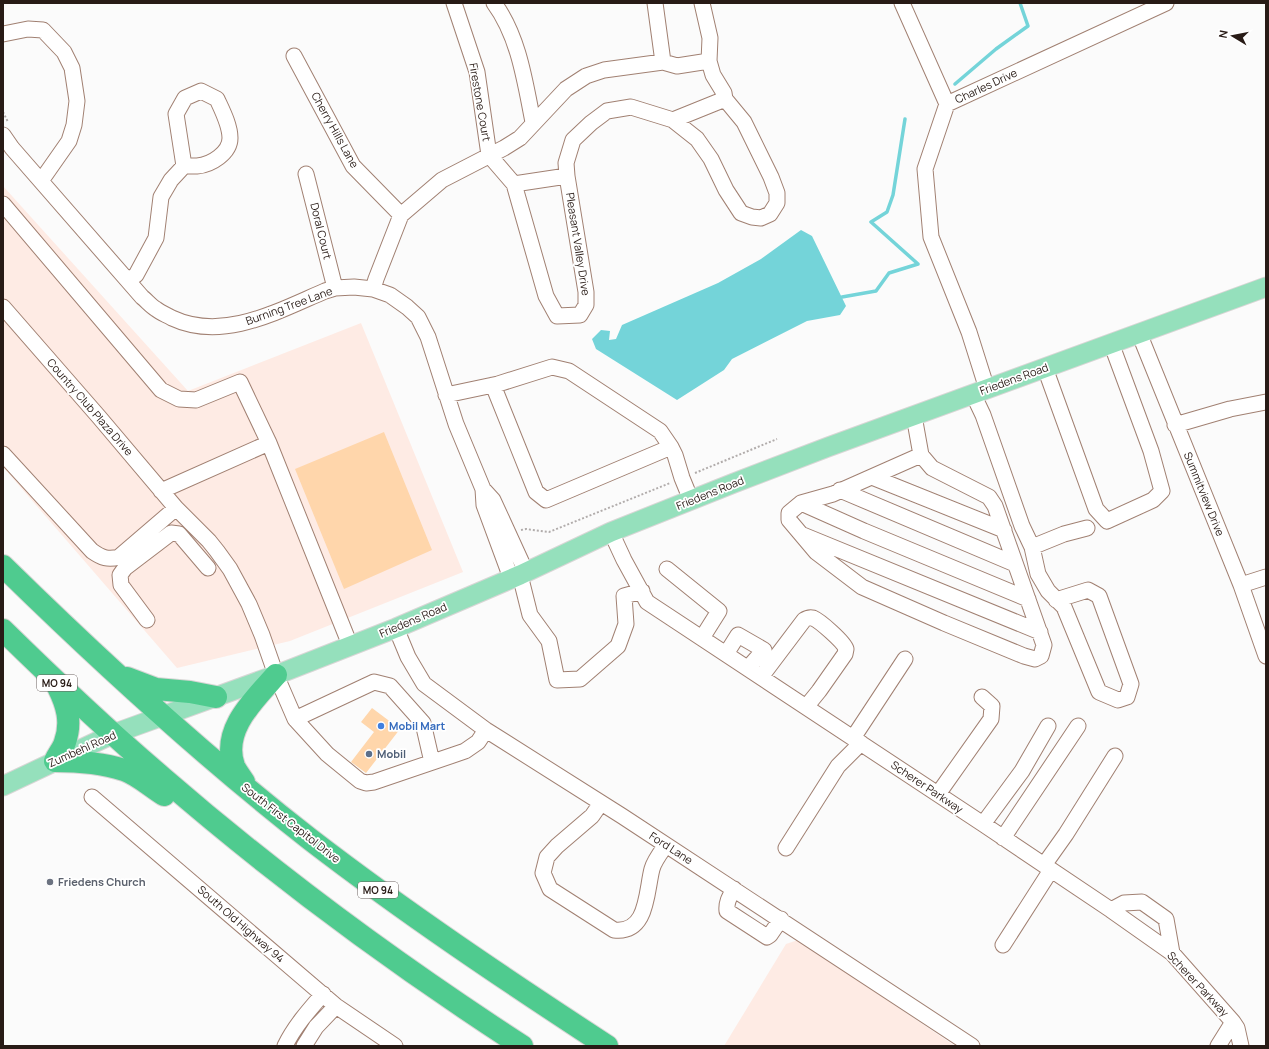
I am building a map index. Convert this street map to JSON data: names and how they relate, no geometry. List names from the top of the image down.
{
  "streets": {
    "highway": ["MO 94", "South First Capitol Drive"],
    "main road": ["Friedens Road", "Zumbehl Road"],
    "street": [
      "Charles Drive",
      "Firestone Court",
      "Cherry Hills Lane",
      "Doral Court",
      "Pleasant Valley Drive",
      "Burning Tree Lane",
      "Country Club Plaza Drive",
      "Summitview Drive",
      "Scherer Parkway",
      "Ford Lane",
      "South Old Highway 94"
    ]
  },
  "crossings": [
    ["Charles Drive", "Friedens Road"],
    ["Firestone Court", "Pleasant Valley Drive"],
    ["Doral Court", "Burning Tree Lane"],
    ["Burning Tree Lane", "Friedens Road"],
    ["Burning Tree Lane", "Scherer Parkway"],
    ["Friedens Road", "Country Club Plaza Drive"],
    ["Friedens Road", "Summitview Drive"],
    ["Friedens Road", "Zumbehl Road"],
    ["Friedens Road", "Scherer Parkway"],
    ["Friedens Road", "South First Capitol Drive"],
    ["Friedens Road", "Ford Lane"],
    ["MO 94", "Zumbehl Road"],
    ["Zumbehl Road", "South First Capitol Drive"]
  ],
  "places": ["Mobil Mart", "Mobil", "Friedens Church"],
  "north": "left"
}
